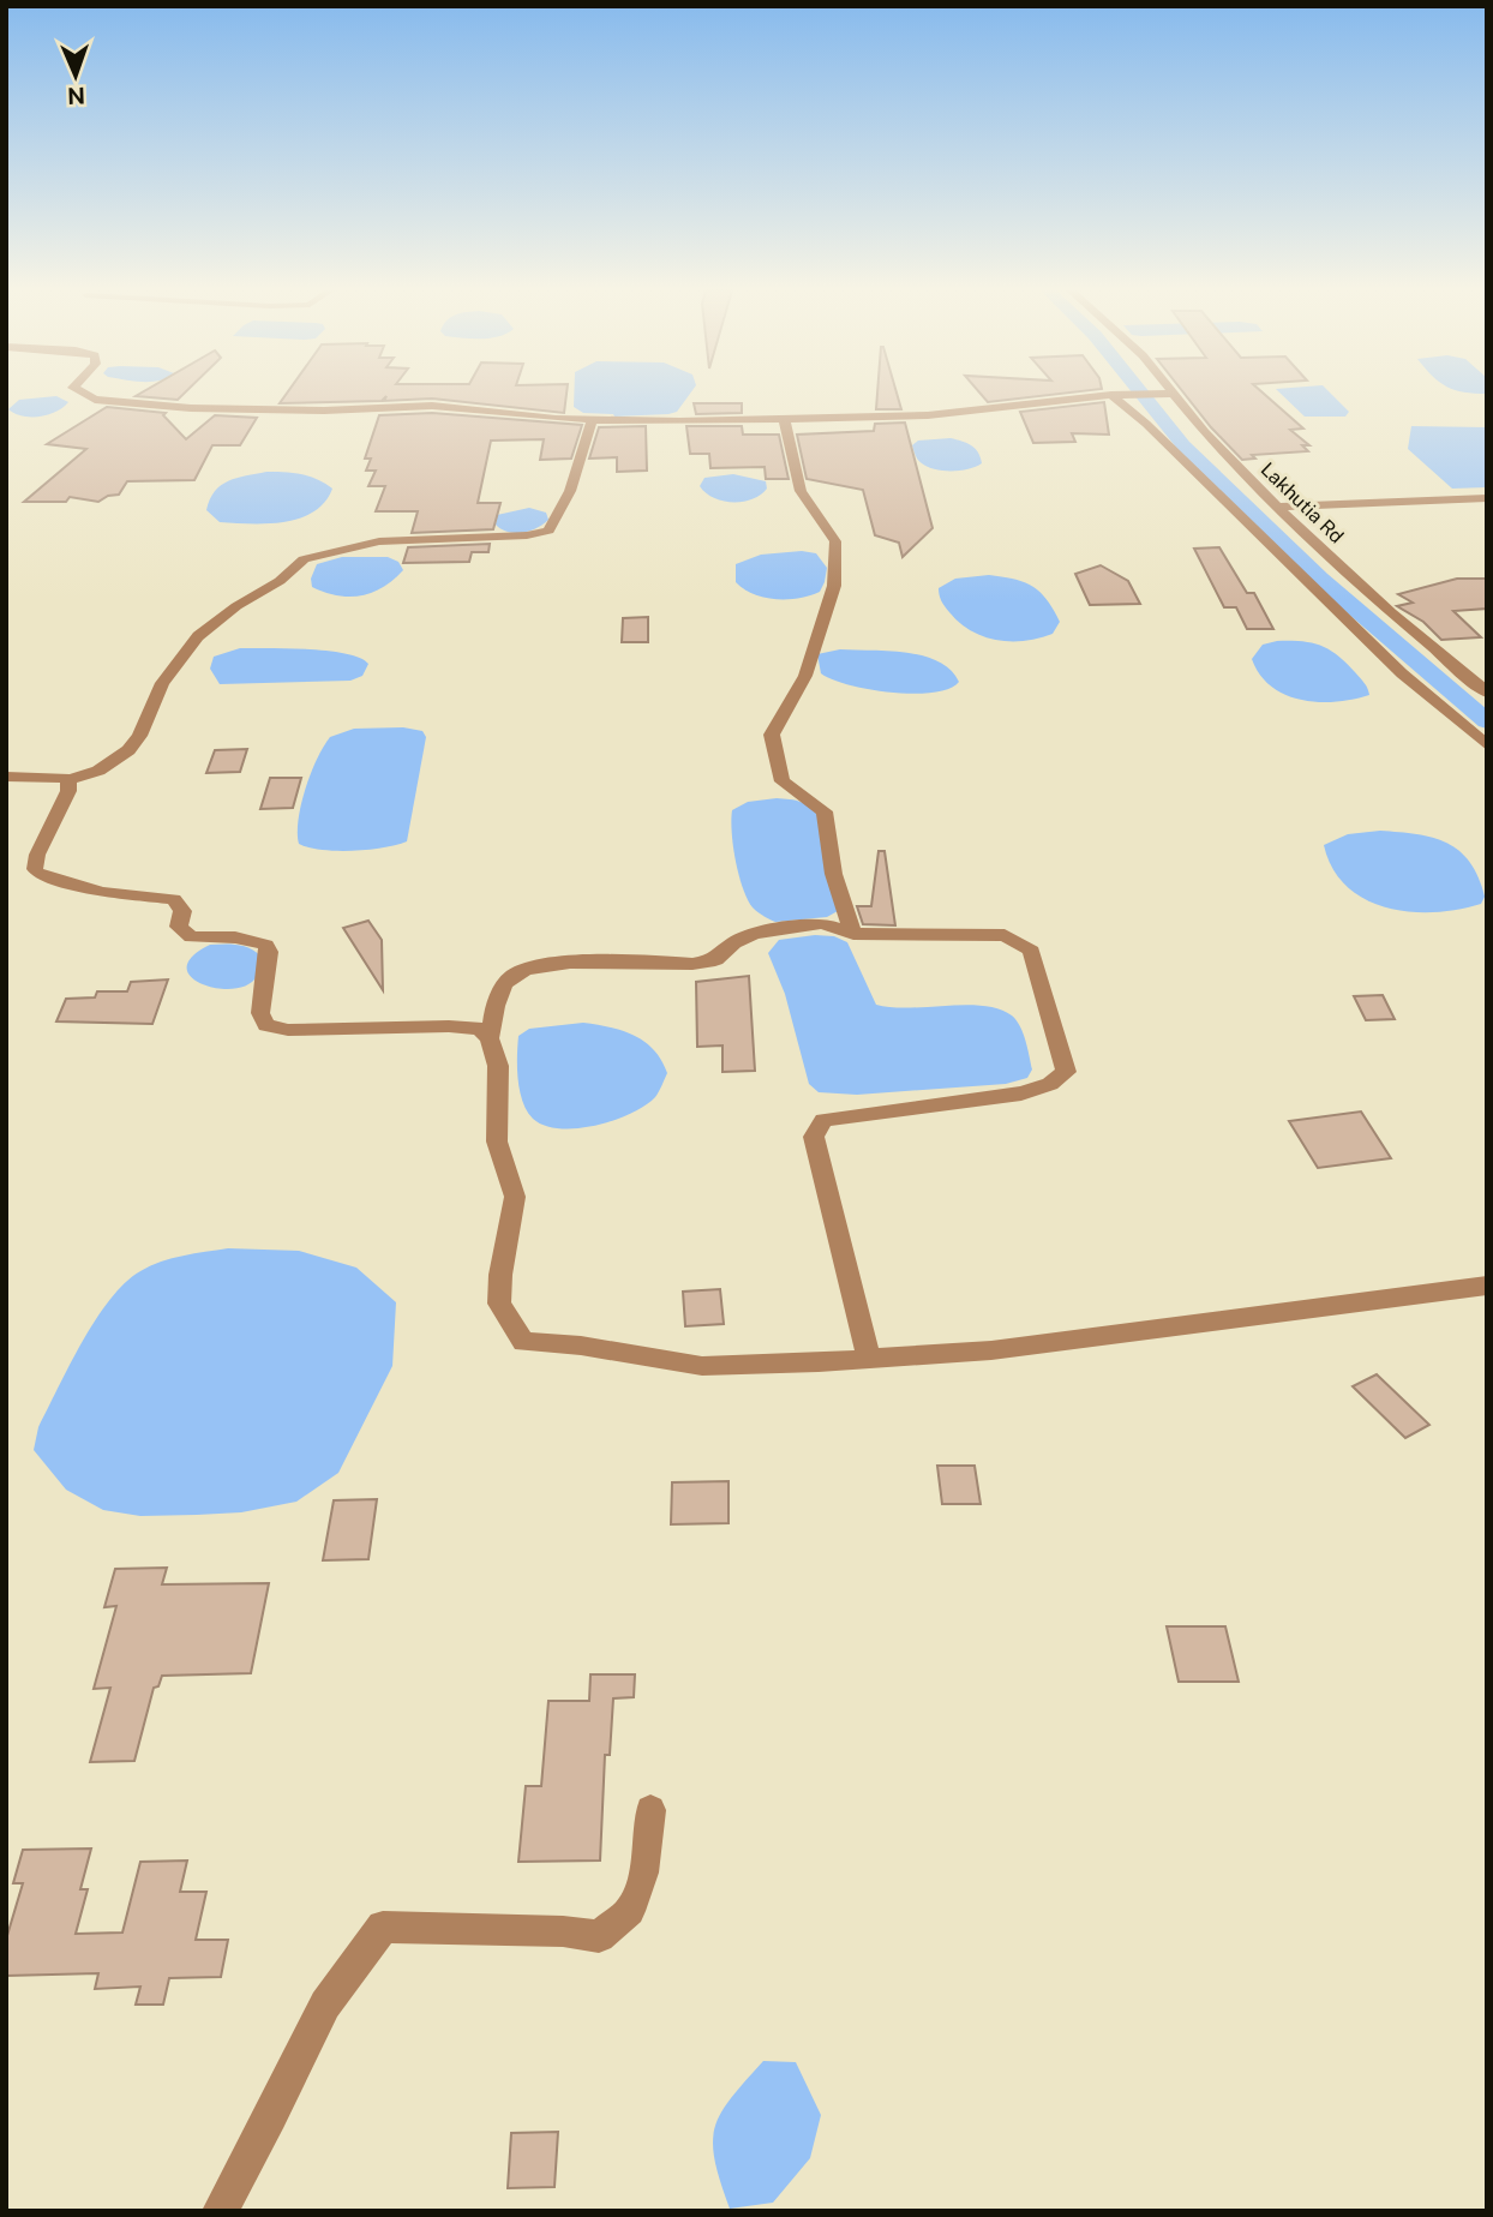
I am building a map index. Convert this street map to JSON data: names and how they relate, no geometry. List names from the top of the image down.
{
  "streets": {
    "street": ["Lakhutia Rd"]
  },
  "north": "bottom"
}
